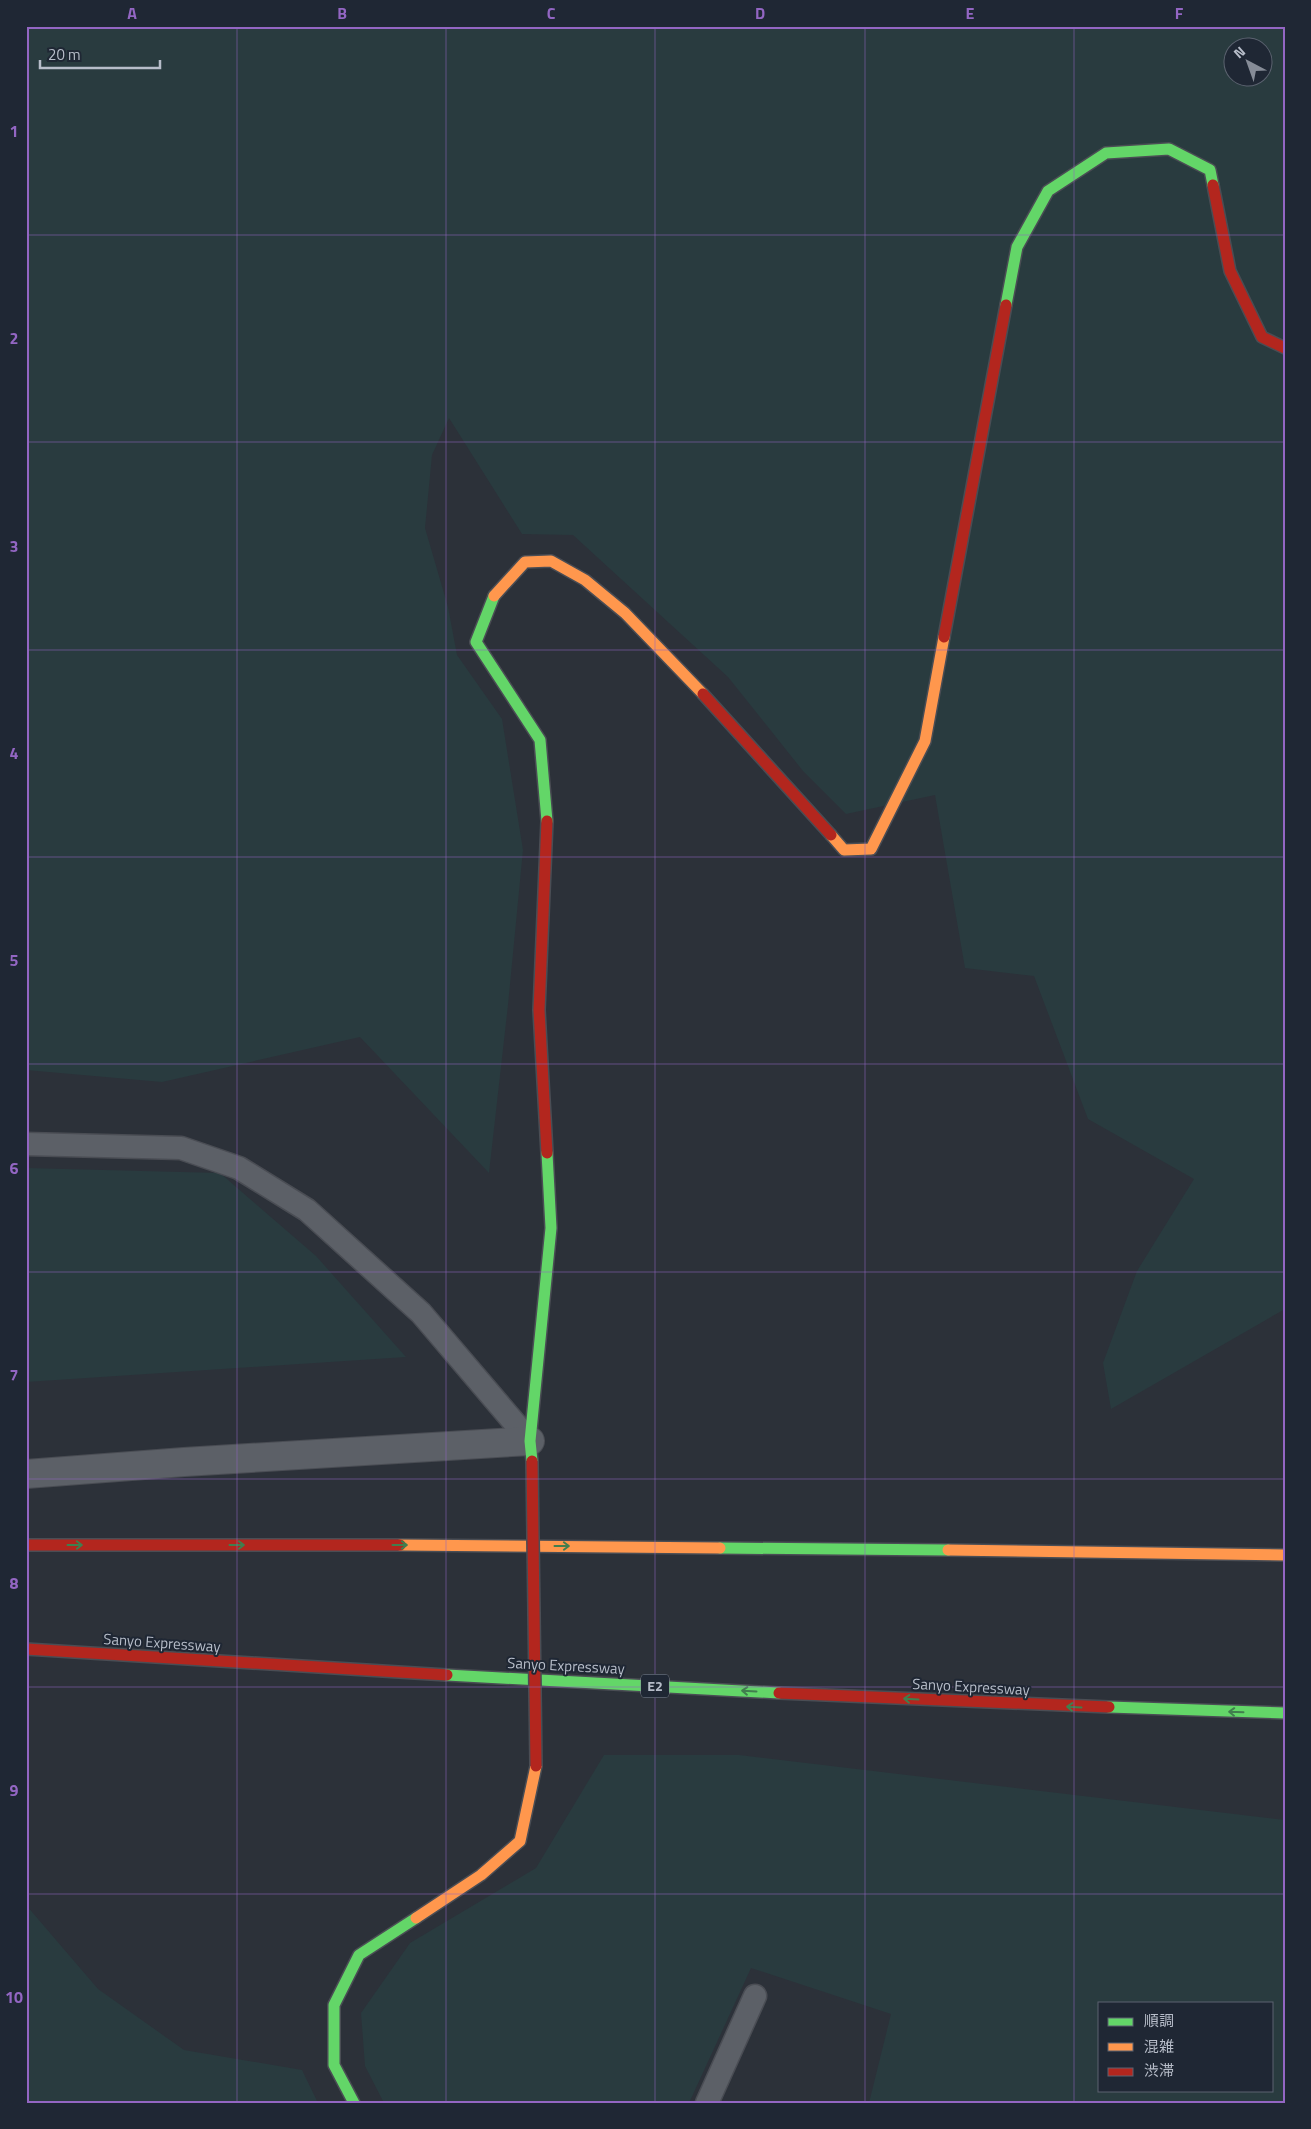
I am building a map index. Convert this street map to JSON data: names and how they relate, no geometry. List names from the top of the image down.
{
  "streets": {
    "main road": ["Sanyo Expressway", "E2"]
  },
  "one_way": ["Sanyo Expressway"],
  "legend": ["順調", "混雑", "渋滞"],
  "scale_bar": "20 m",
  "north": "top left",
  "grid": {
    "columns": [
      "A",
      "B",
      "C",
      "D",
      "E",
      "F"
    ],
    "rows": [
      "1",
      "2",
      "3",
      "4",
      "5",
      "6",
      "7",
      "8",
      "9",
      "10"
    ]
  }
}
